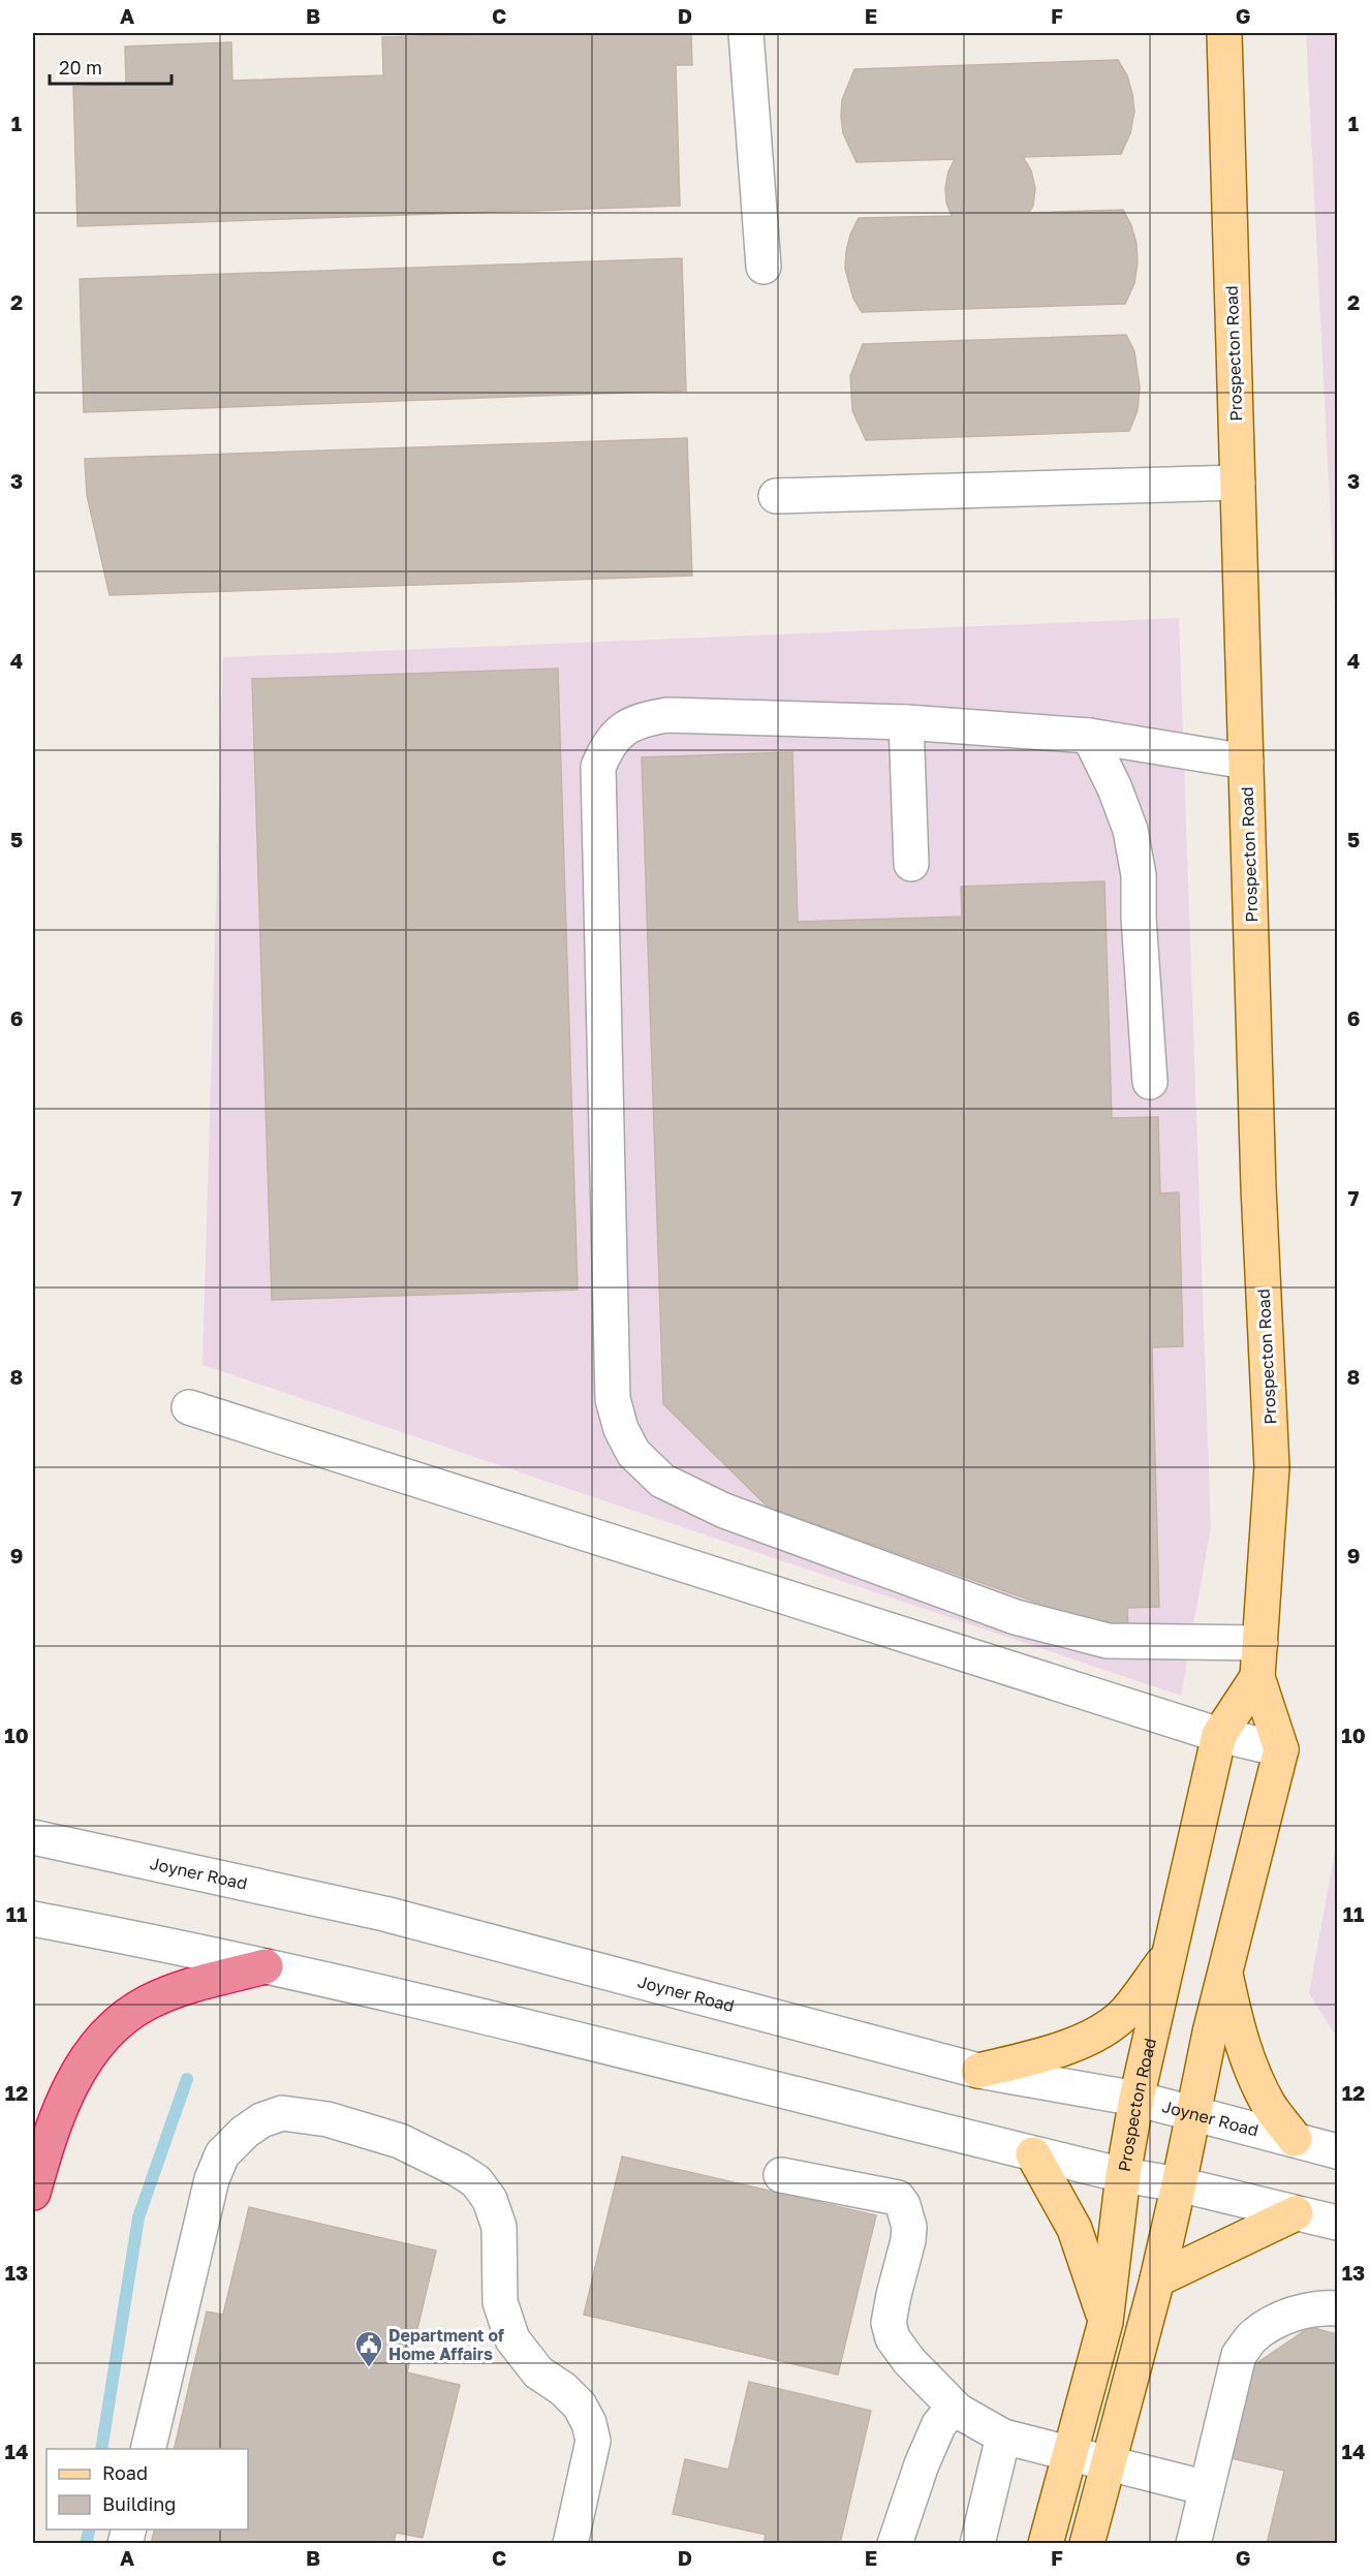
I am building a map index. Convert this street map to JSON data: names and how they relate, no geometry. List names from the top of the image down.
{
  "streets": {
    "main road": ["Prospecton Road"],
    "street": ["Joyner Road"]
  },
  "crossings": [
    ["Prospecton Road", "Joyner Road"]
  ],
  "places": {
    "public building": ["Department of Home Affairs"]
  },
  "legend": ["Road", "Building"],
  "scale_bar": "20 m",
  "grid": {
    "columns": [
      "A",
      "B",
      "C",
      "D",
      "E",
      "F",
      "G"
    ],
    "rows": [
      "1",
      "2",
      "3",
      "4",
      "5",
      "6",
      "7",
      "8",
      "9",
      "10",
      "11",
      "12",
      "13",
      "14"
    ]
  }
}
